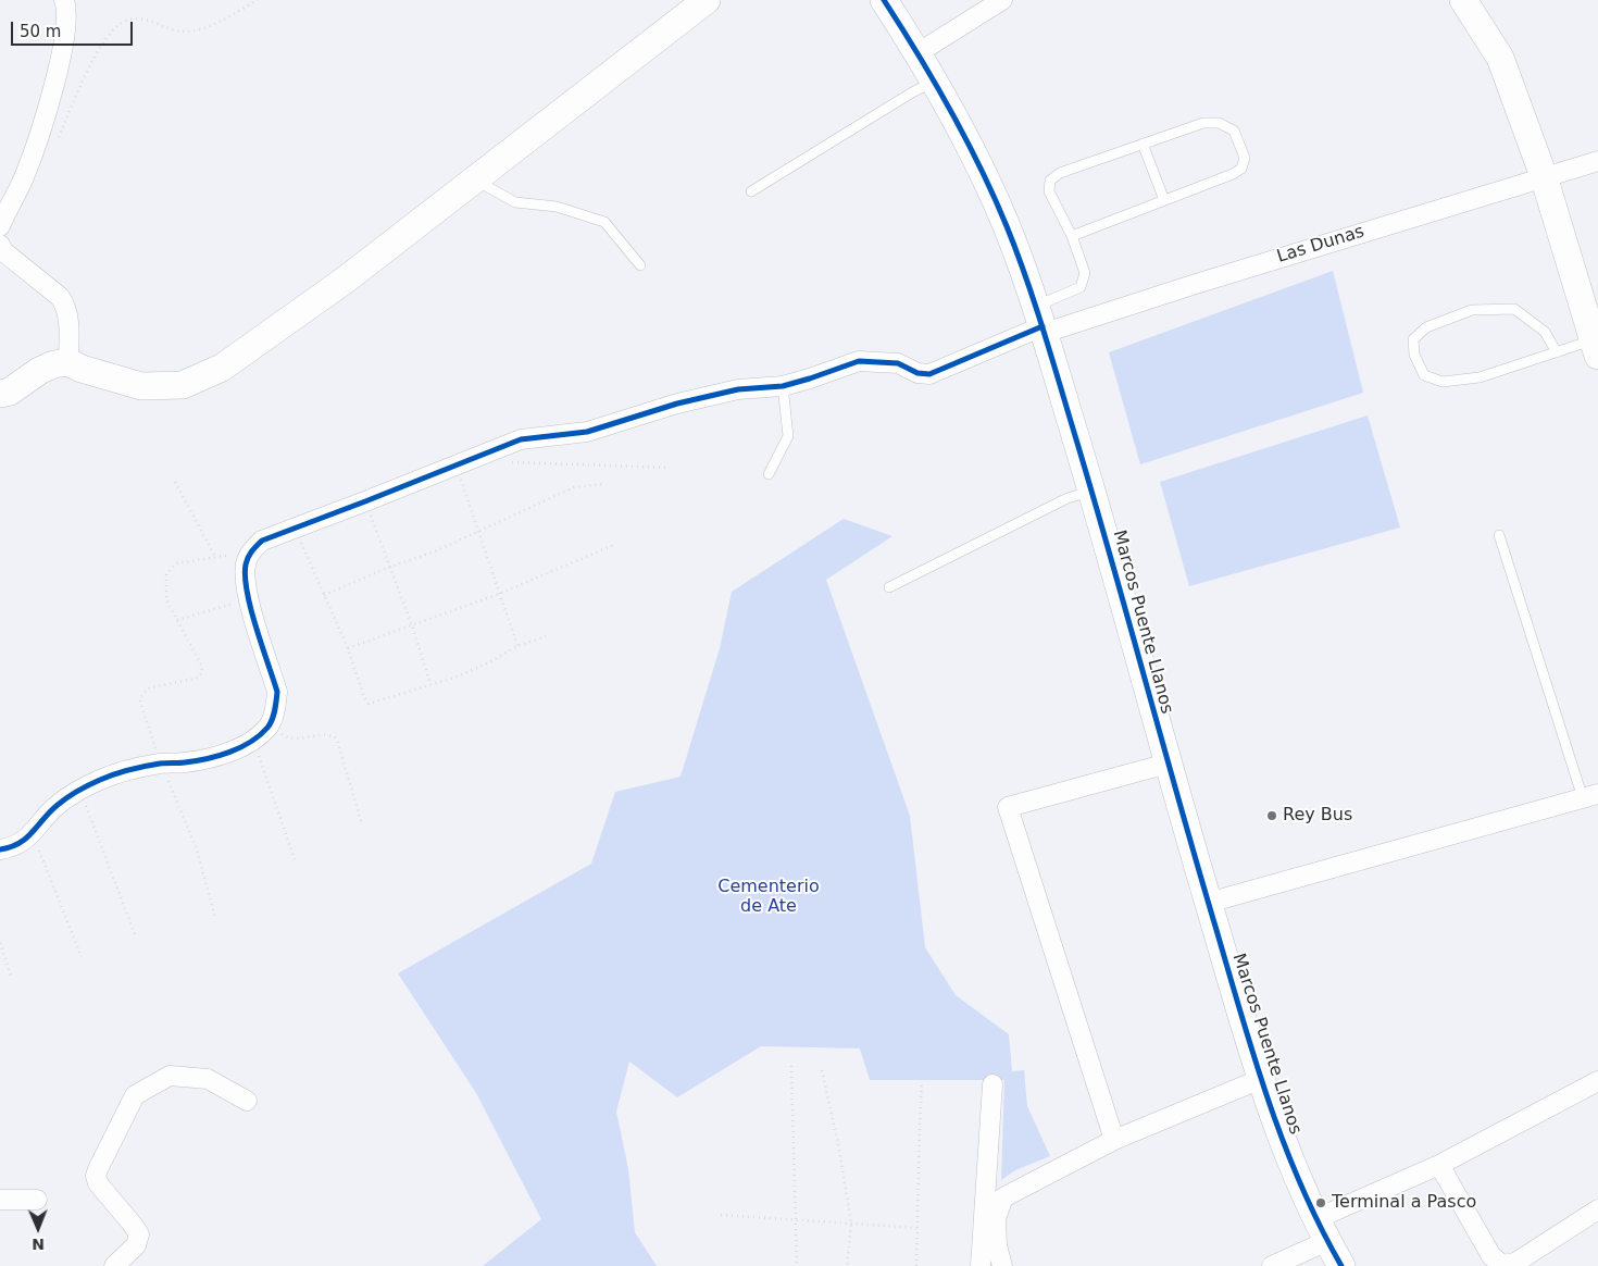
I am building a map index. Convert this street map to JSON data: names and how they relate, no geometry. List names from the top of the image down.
{
  "streets": {
    "street": ["Las Dunas", "Marcos Puente Llanos"]
  },
  "crossings": [
    ["Las Dunas", "Marcos Puente Llanos"]
  ],
  "parks": ["Cementerio de Ate"],
  "places": ["Rey Bus", "Terminal a Pasco"],
  "scale_bar": "50 m",
  "north": "bottom"
}
